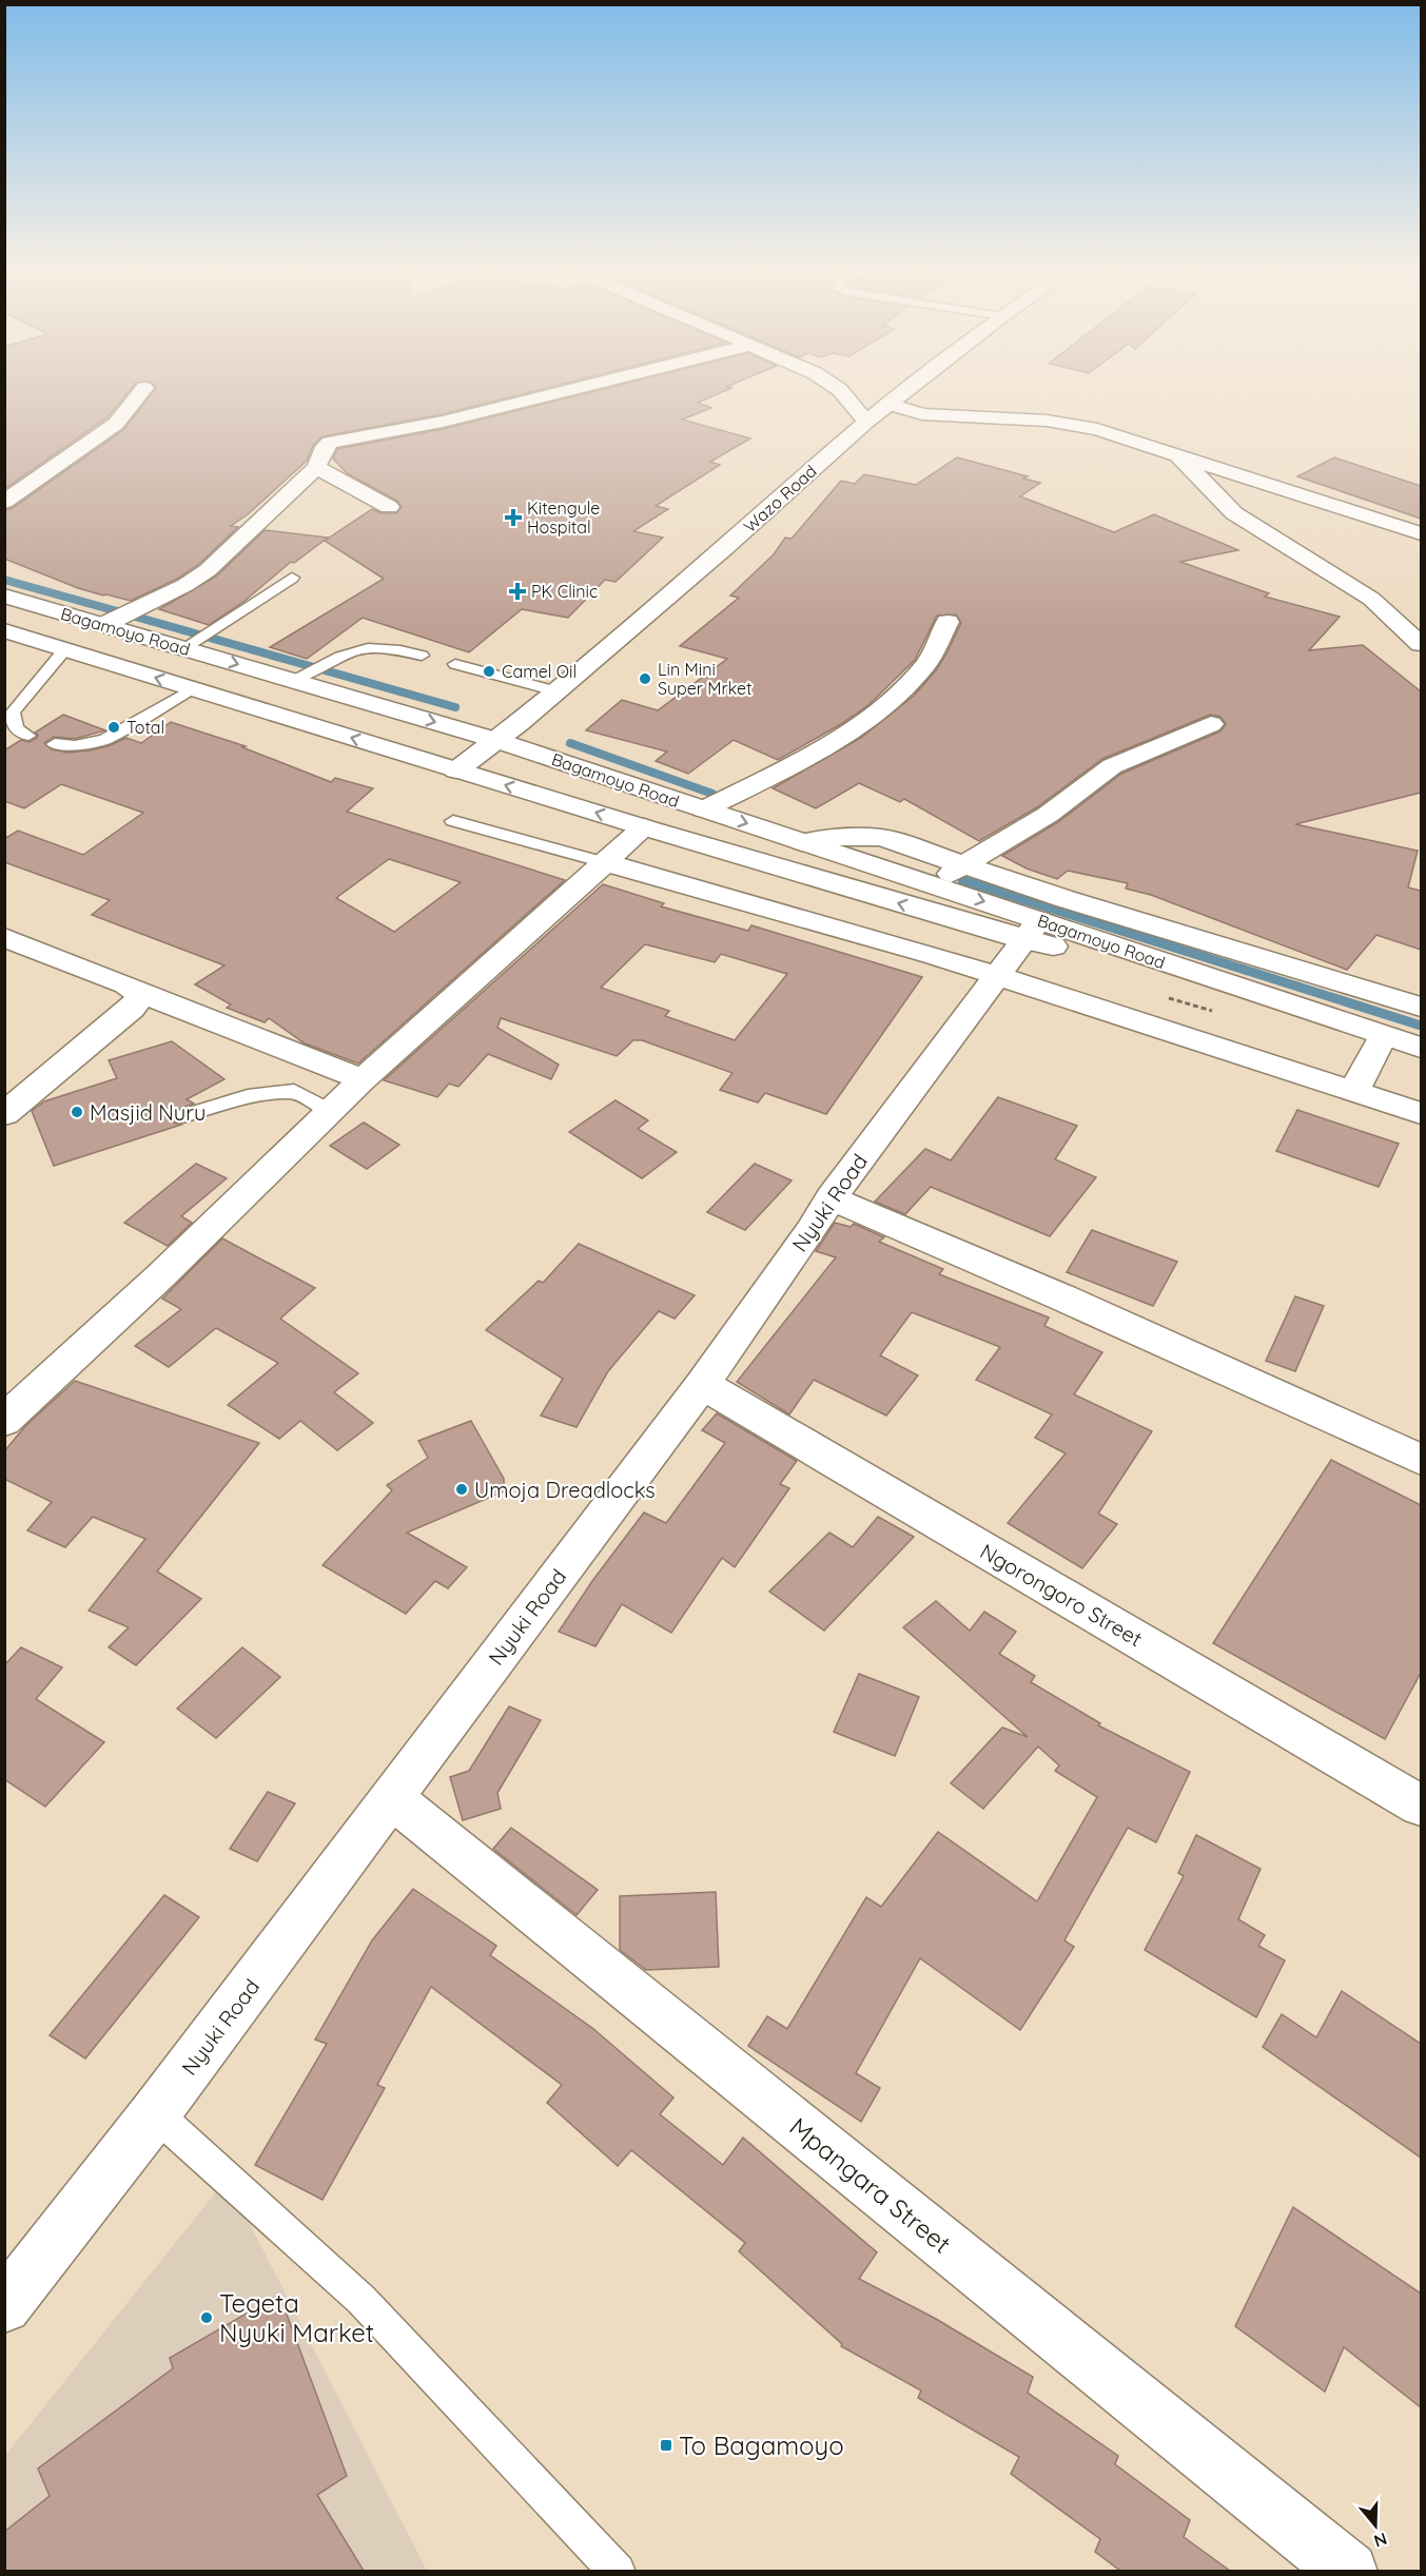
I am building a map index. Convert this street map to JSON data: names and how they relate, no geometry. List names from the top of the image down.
{
  "streets": {
    "main road": [
      "Wazo Road",
      "Bagamoyo Road",
      "Nyuki Road",
      "Ngorongoro Street",
      "Mpangara Street"
    ]
  },
  "crossings": [
    ["Wazo Road", "Bagamoyo Road"],
    ["Bagamoyo Road", "Nyuki Road"],
    ["Nyuki Road", "Ngorongoro Street"],
    ["Nyuki Road", "Mpangara Street"]
  ],
  "places": {
    "health": ["Kitengule Hospital", "PK Clinic"],
    "other": [
      "Camel Oil",
      "Lin Mini Super Mrket",
      "Total",
      "Masjid Nuru",
      "Umoja Dreadlocks",
      "Tegeta Nyuki Market"
    ],
    "transit": ["To Bagamoyo"]
  },
  "north": "bottom"
}
